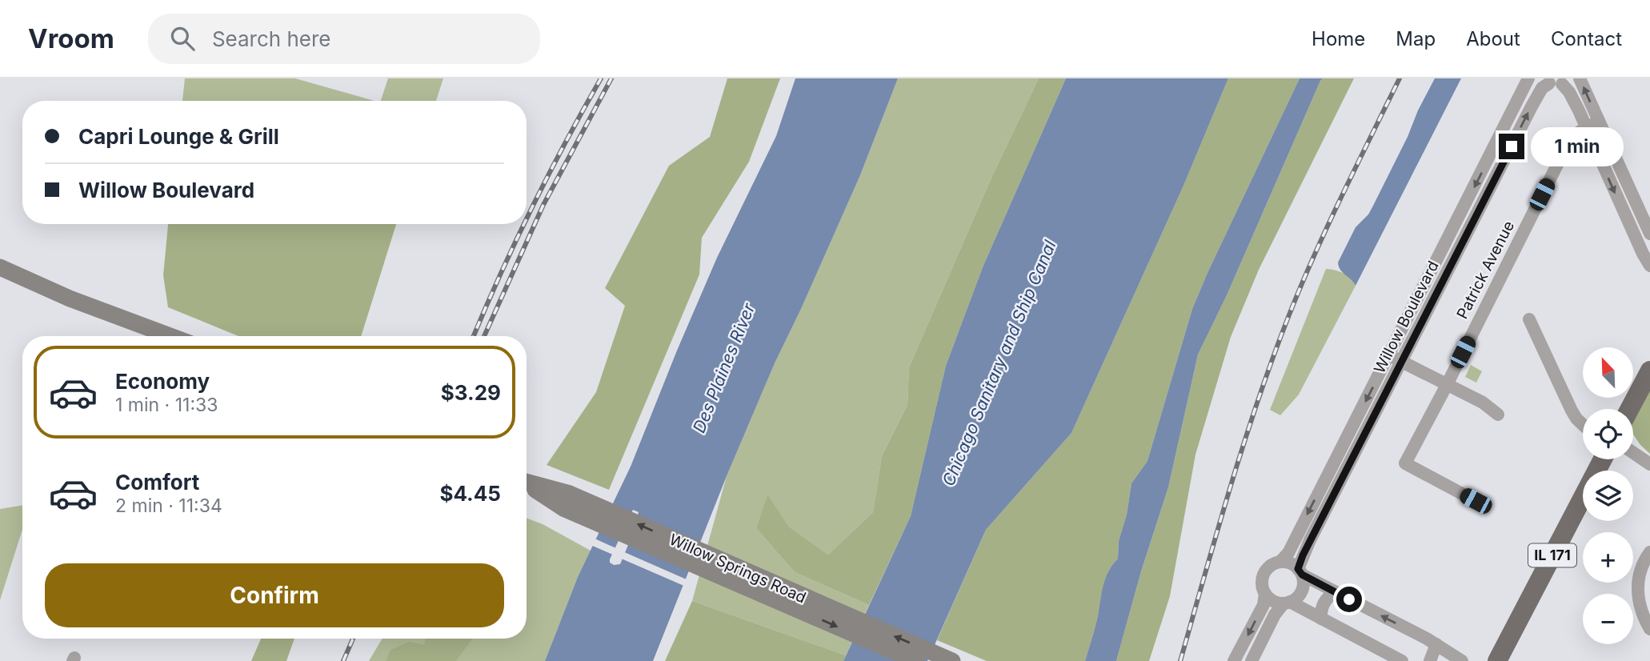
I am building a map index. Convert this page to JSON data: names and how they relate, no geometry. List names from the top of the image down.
{
  "streets": {
    "main road": ["IL 171", "Willow Springs Road"],
    "street": ["Patrick Avenue", "Willow Boulevard"]
  },
  "crossings": [
    ["Patrick Avenue", "Willow Boulevard"]
  ],
  "water": ["Chicago Sanitary and Ship Canal", "Des Plaines River"],
  "north": "top left",
  "page": {
    "header": "Vroom",
    "search": "Search here",
    "nav": [
      "Home",
      "Map",
      "About",
      "Contact"
    ],
    "banner": ["Capri Lounge & Grill", "Willow Boulevard"],
    "bubble": "1 min",
    "list": [
      {
        "name": "Economy",
        "note": "1 min · 11:33",
        "value": "$3.29"
      },
      {
        "name": "Comfort",
        "note": "2 min · 11:34",
        "value": "$4.45"
      }
    ],
    "map_buttons": ["+", "−"],
    "buttons": "Confirm"
  }
}
